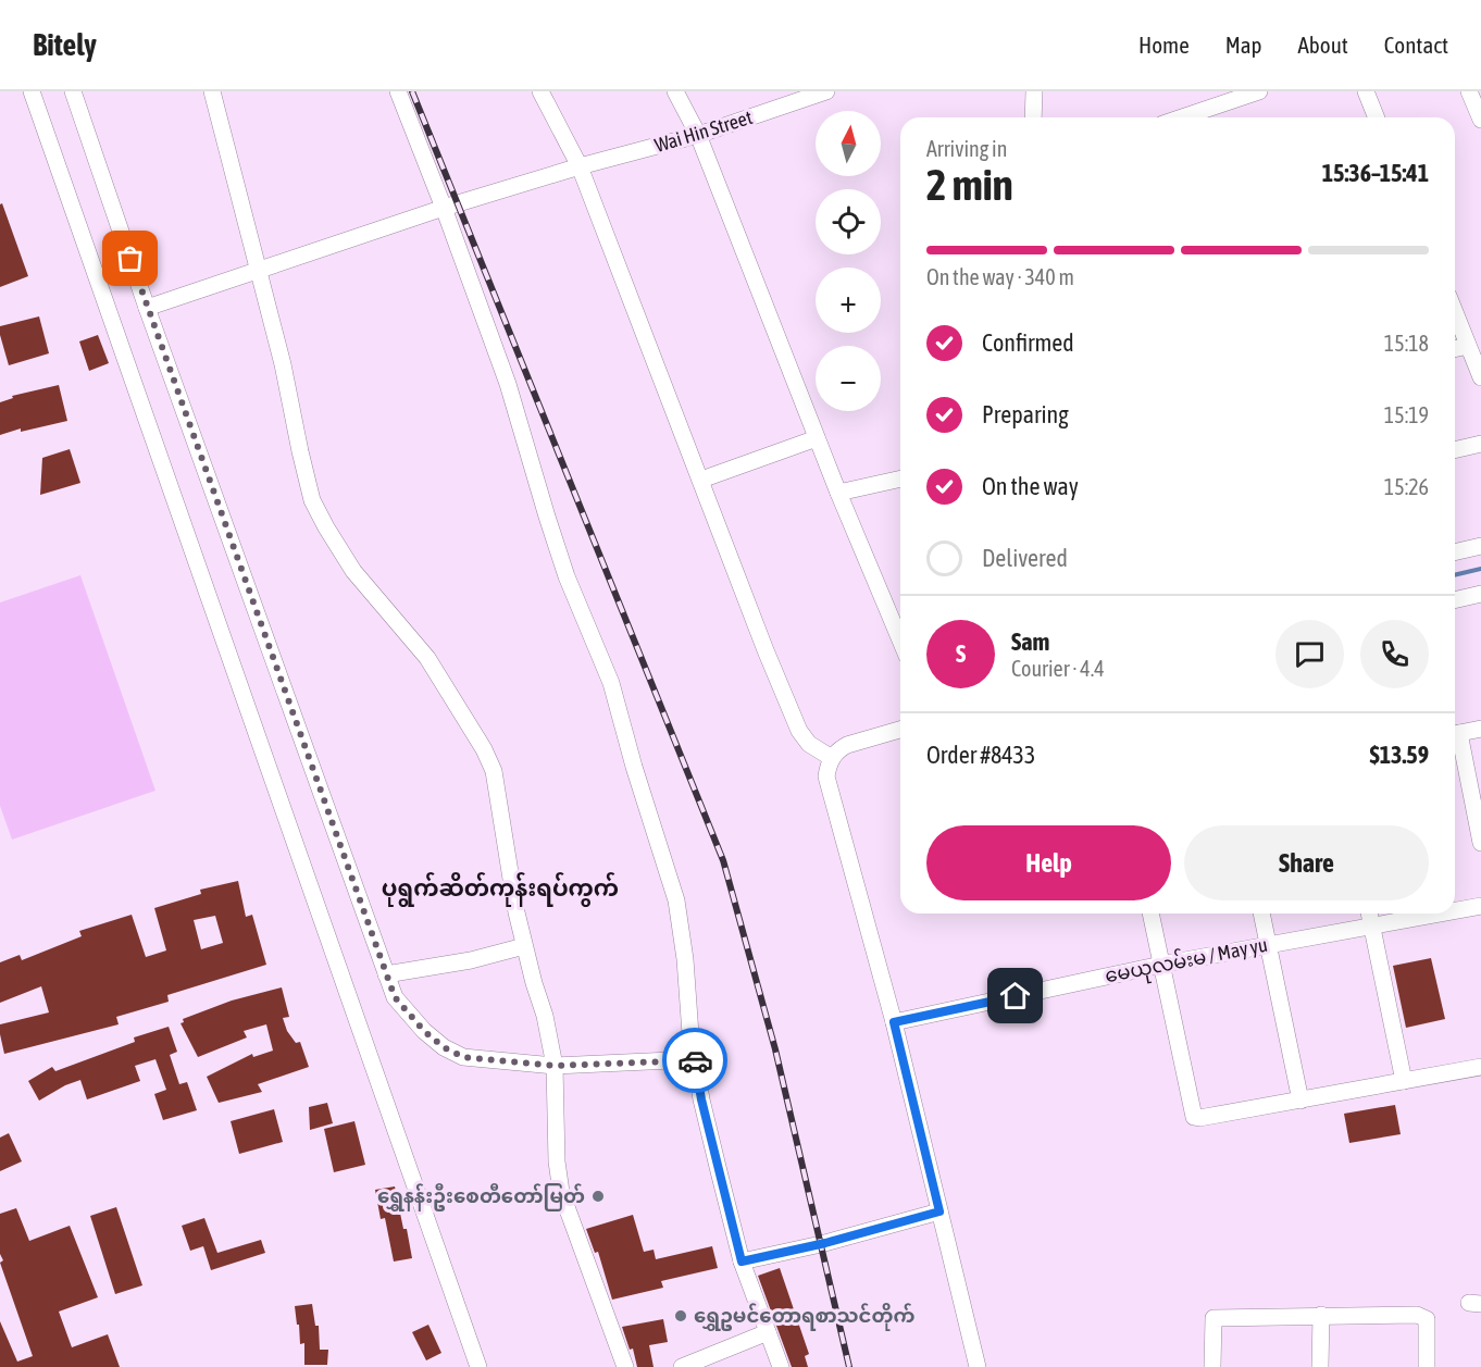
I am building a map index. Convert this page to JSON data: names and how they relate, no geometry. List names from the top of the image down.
{
  "streets": {
    "street": ["Wai Hin Street", "မေယုလမ်းမ / May yu"]
  },
  "districts": ["ပုရွက်ဆိတ်ကုန်းရပ်ကွက်"],
  "places": ["ရွှေနန်းဦးစေတီတော်မြတ်", "ရွှေဥမင်တောရစာသင်တိုက်"],
  "north": "top",
  "page": {
    "header": "Bitely",
    "nav": [
      "Home",
      "Map",
      "About",
      "Contact"
    ],
    "map_buttons": ["+", "−"],
    "heading": ["2 min", "Arriving in", "15:36–15:41"],
    "panel": [
      "Sam",
      "Courier · 4.4",
      "Order #8433",
      "$13.59"
    ],
    "bar": "On the way · 340 m",
    "list": [
      ["Confirmed", "15:18"],
      ["Preparing", "15:19"],
      ["On the way", "15:26"],
      "Delivered"
    ],
    "round": "S",
    "buttons": ["Help", "Share"]
  }
}
